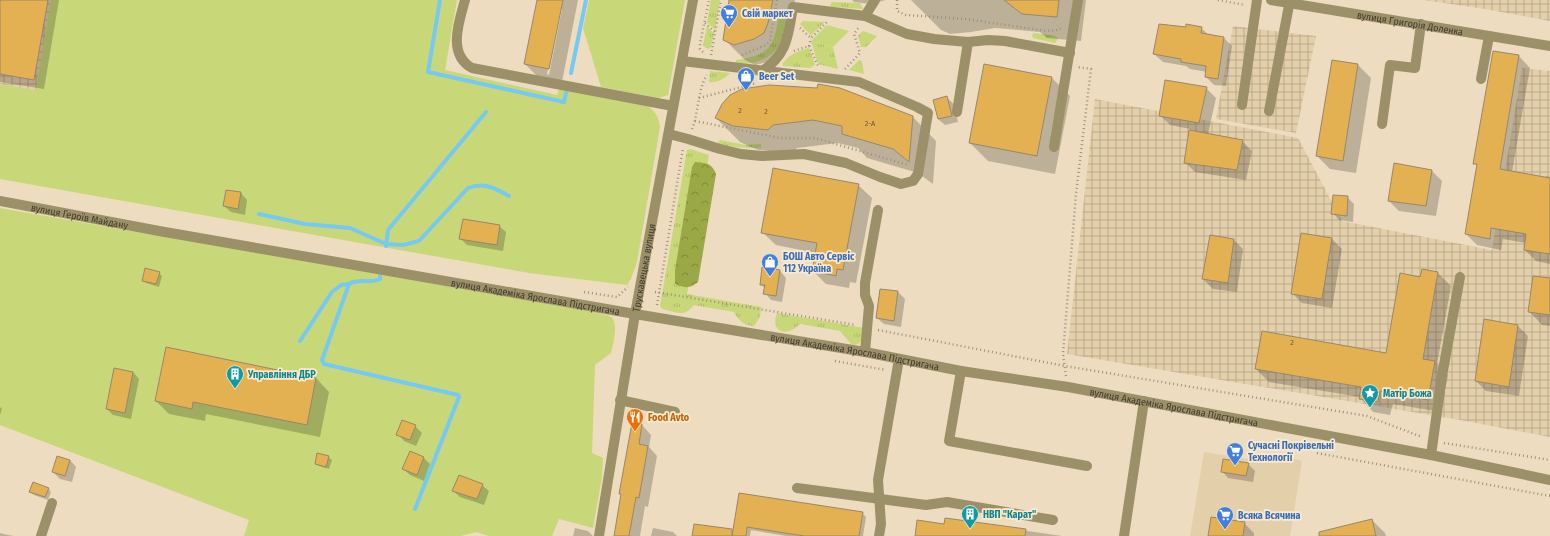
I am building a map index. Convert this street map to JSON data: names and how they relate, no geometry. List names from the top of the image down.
{
  "streets": {
    "street": [
      "вулиця Григорія Доленка",
      "вулиця Героїв Майдану",
      "Трускавецька вулиця",
      "вулиця Академіка Ярослава Підстригача"
    ]
  },
  "crossings": [
    ["вулиця Героїв Майдану", "вулиця Академіка Ярослава Підстригача"],
    ["Трускавецька вулиця", "вулиця Академіка Ярослава Підстригача"]
  ],
  "places": {
    "supermarket": ["Свiй маркет", "Сучасні Покрівельні Технології", "Всяка Всячина"],
    "shop": ["Beer Set", "БОШ Авто Сервіс 112 Україна"],
    "building": ["Управління ДБР", "НВП \"Карат\""],
    "place": ["Матір Божа"],
    "restaurant": ["Food Avto"]
  },
  "house_numbers": [
    "2",
    "2",
    "2-А",
    "2"
  ]
}
